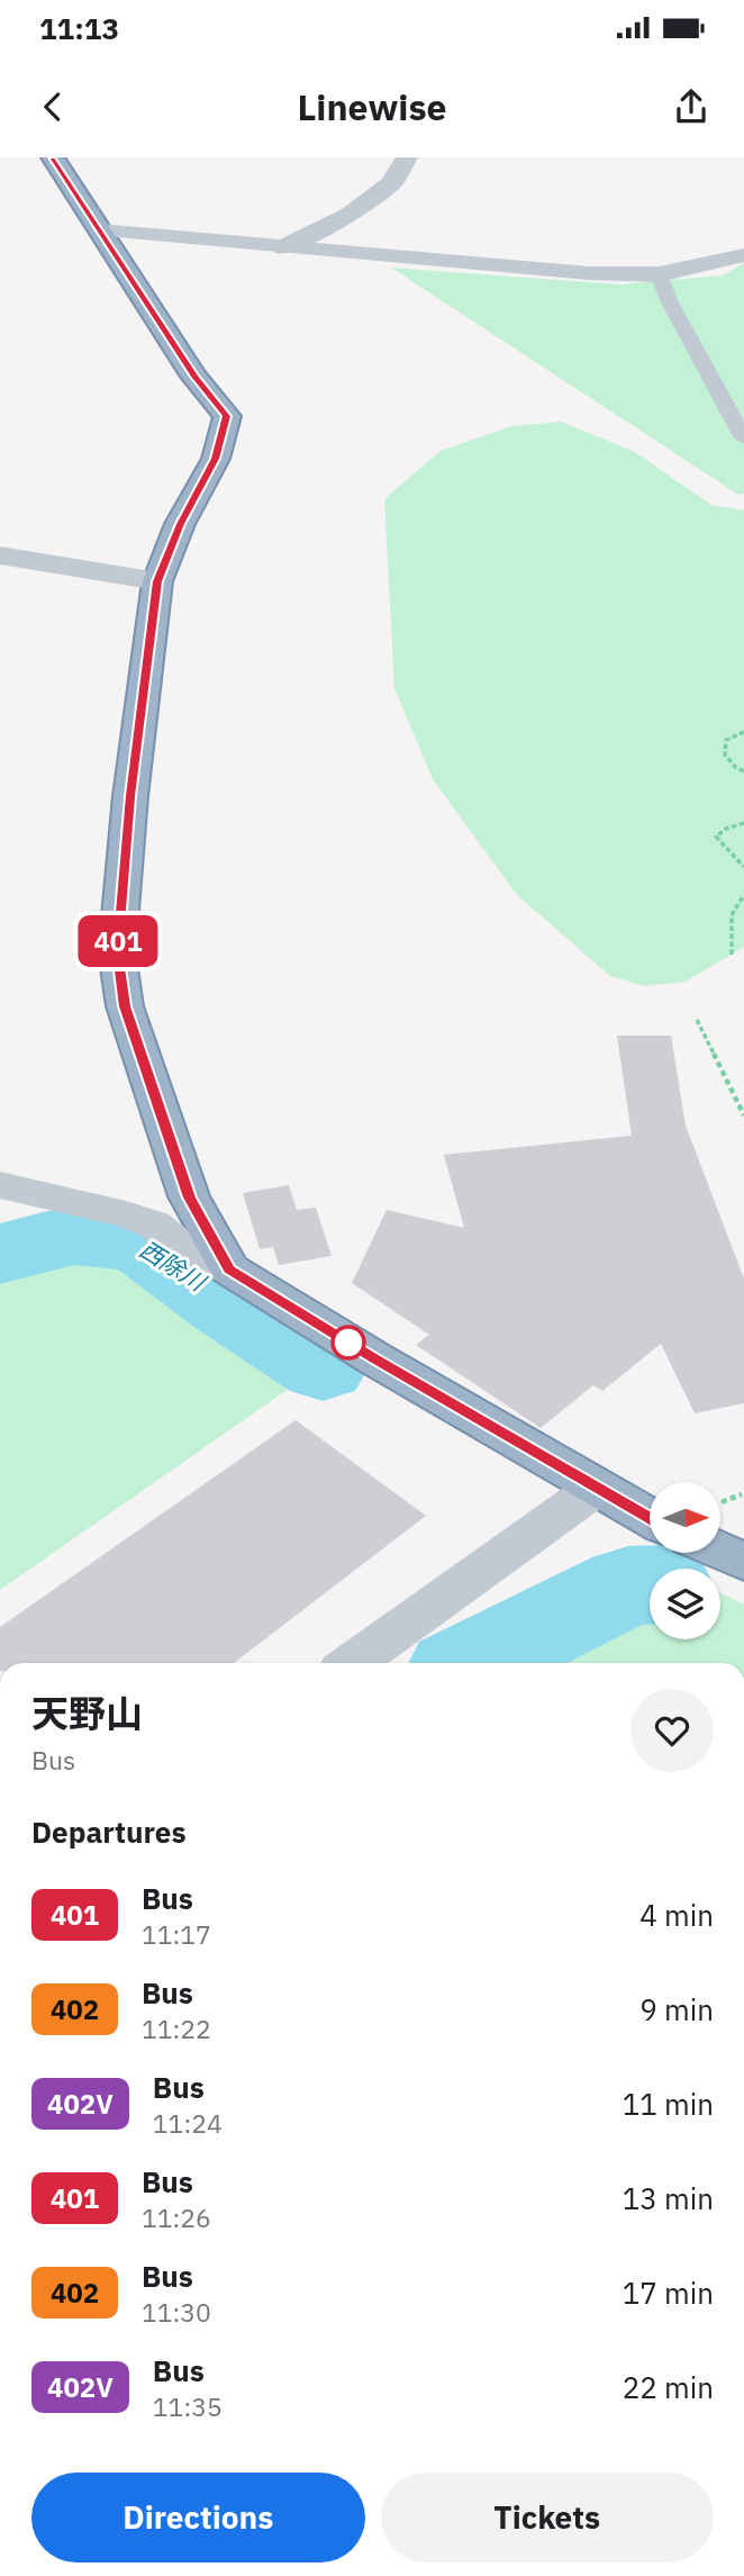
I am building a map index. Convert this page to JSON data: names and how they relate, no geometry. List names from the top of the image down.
{
  "water": ["西除川"],
  "lines": ["bus line 401"],
  "north": "right",
  "page": {
    "status": "11:13",
    "header": "Linewise",
    "on_map": "401",
    "heading": [
      ["天野山", "Bus"],
      "Departures"
    ],
    "list": [
      {
        "mark": "401",
        "name": "Bus",
        "note": "11:17",
        "value": "4 min"
      },
      {
        "mark": "402",
        "name": "Bus",
        "note": "11:22",
        "value": "9 min"
      },
      {
        "mark": "402V",
        "name": "Bus",
        "note": "11:24",
        "value": "11 min"
      },
      {
        "mark": "401",
        "name": "Bus",
        "note": "11:26",
        "value": "13 min"
      },
      {
        "mark": "402",
        "name": "Bus",
        "note": "11:30",
        "value": "17 min"
      },
      {
        "mark": "402V",
        "name": "Bus",
        "note": "11:35",
        "value": "22 min"
      }
    ],
    "buttons": ["Directions", "Tickets"]
  }
}
